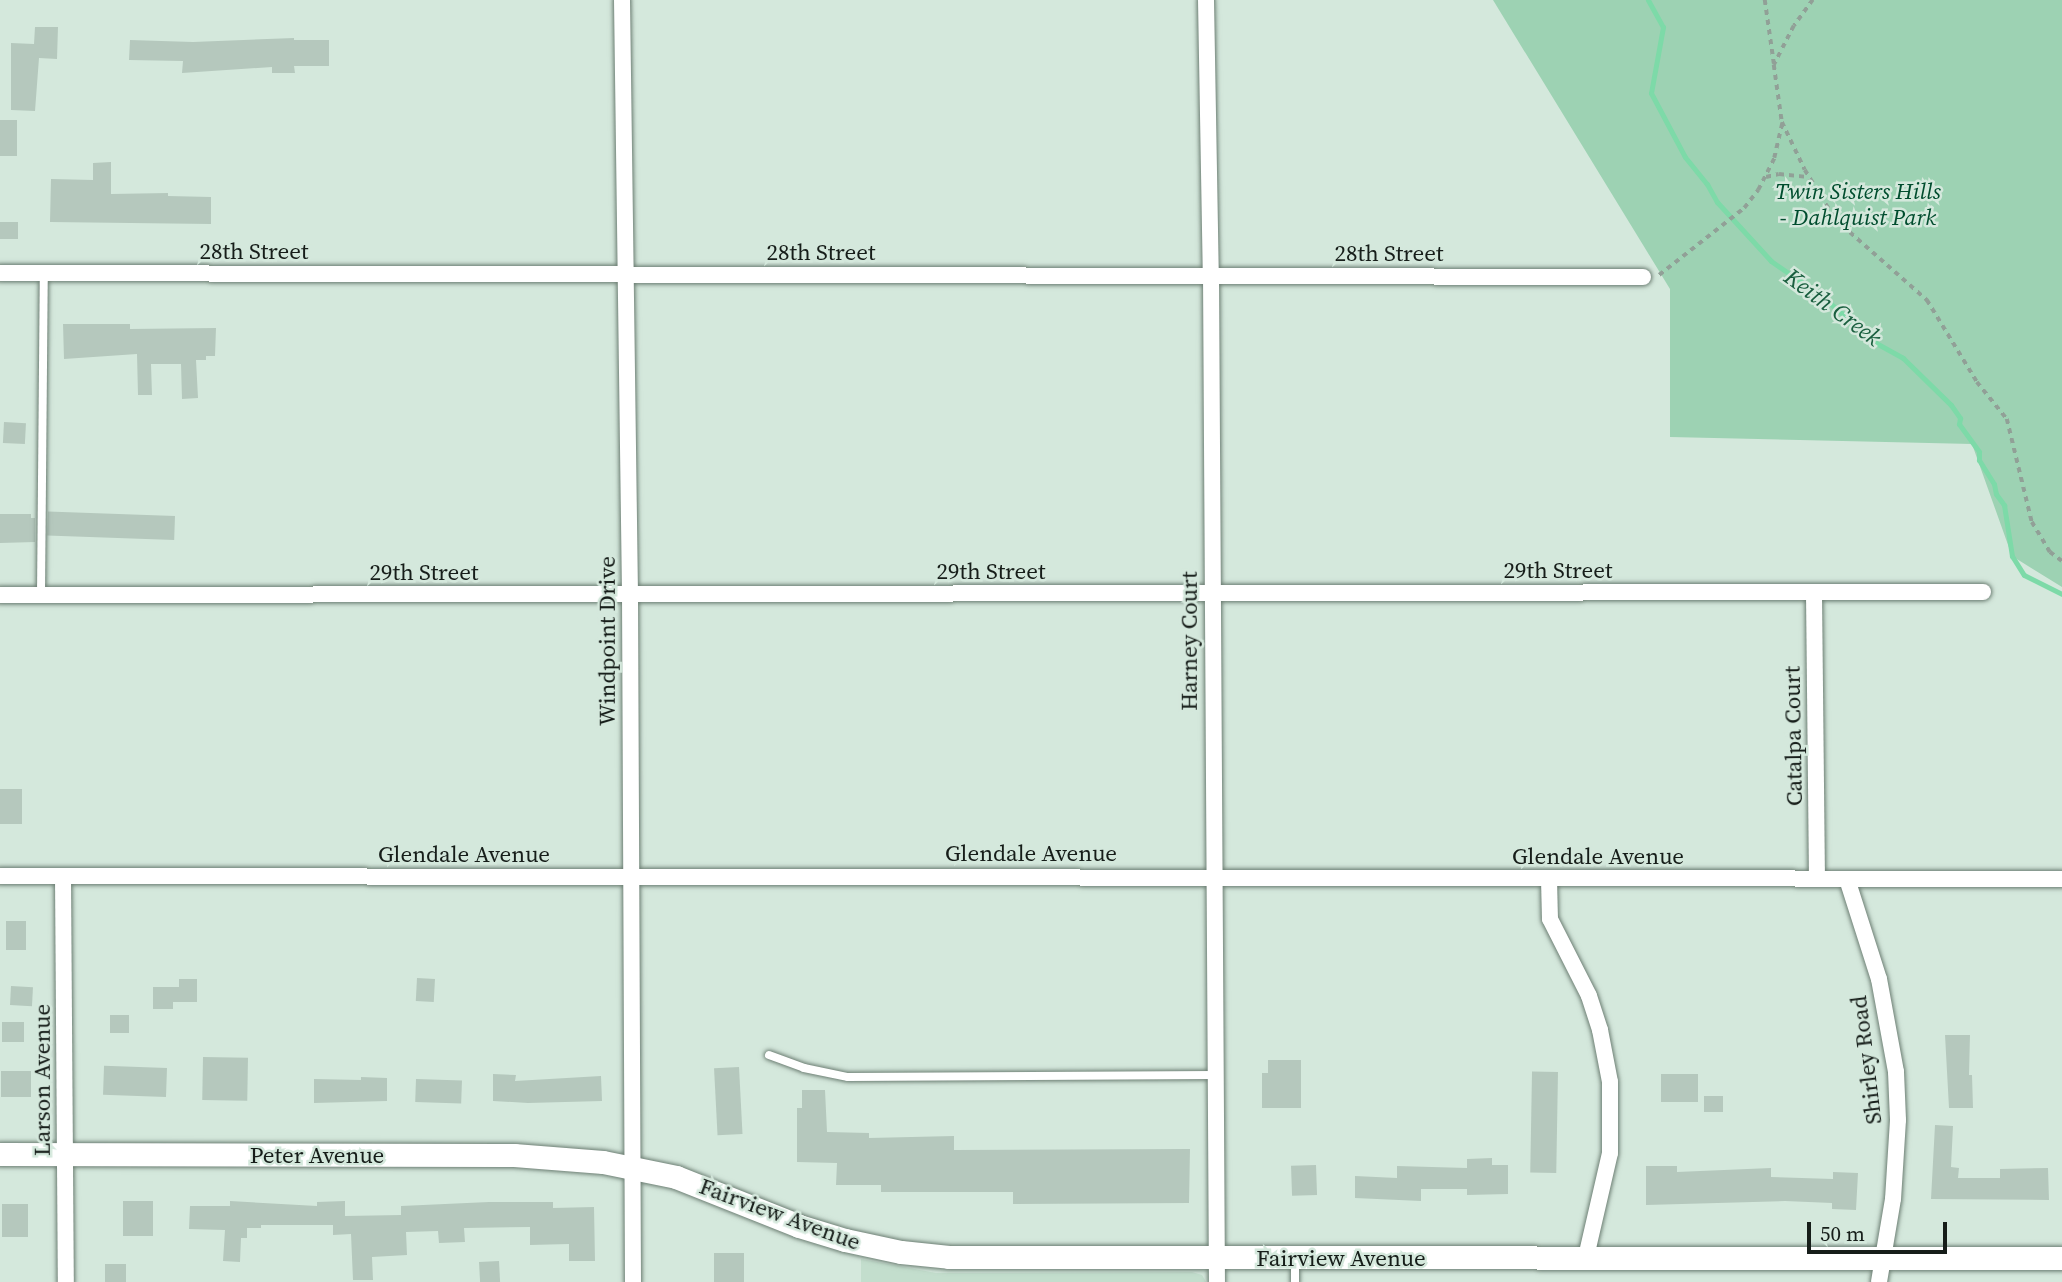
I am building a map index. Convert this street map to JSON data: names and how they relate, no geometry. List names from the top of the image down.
{
  "streets": {
    "street": [
      "28th Street",
      "29th Street",
      "Windpoint Drive",
      "Harney Court",
      "Catalpa Court",
      "Glendale Avenue",
      "Shirley Road",
      "Larson Avenue",
      "Peter Avenue",
      "Fairview Avenue"
    ]
  },
  "crossings": [
    ["28th Street", "Windpoint Drive"],
    ["28th Street", "Harney Court"],
    ["29th Street", "Windpoint Drive"],
    ["29th Street", "Harney Court"],
    ["29th Street", "Catalpa Court"],
    ["Windpoint Drive", "Glendale Avenue"],
    ["Windpoint Drive", "Peter Avenue"],
    ["Windpoint Drive", "Fairview Avenue"],
    ["Harney Court", "Glendale Avenue"],
    ["Harney Court", "Fairview Avenue"],
    ["Catalpa Court", "Glendale Avenue"],
    ["Glendale Avenue", "Shirley Road"],
    ["Glendale Avenue", "Larson Avenue"],
    ["Shirley Road", "Fairview Avenue"],
    ["Larson Avenue", "Peter Avenue"],
    ["Peter Avenue", "Fairview Avenue"]
  ],
  "water": ["Keith Creek"],
  "parks": ["Twin Sisters Hills - Dahlquist Park"],
  "scale_bar": "50 m"
}
